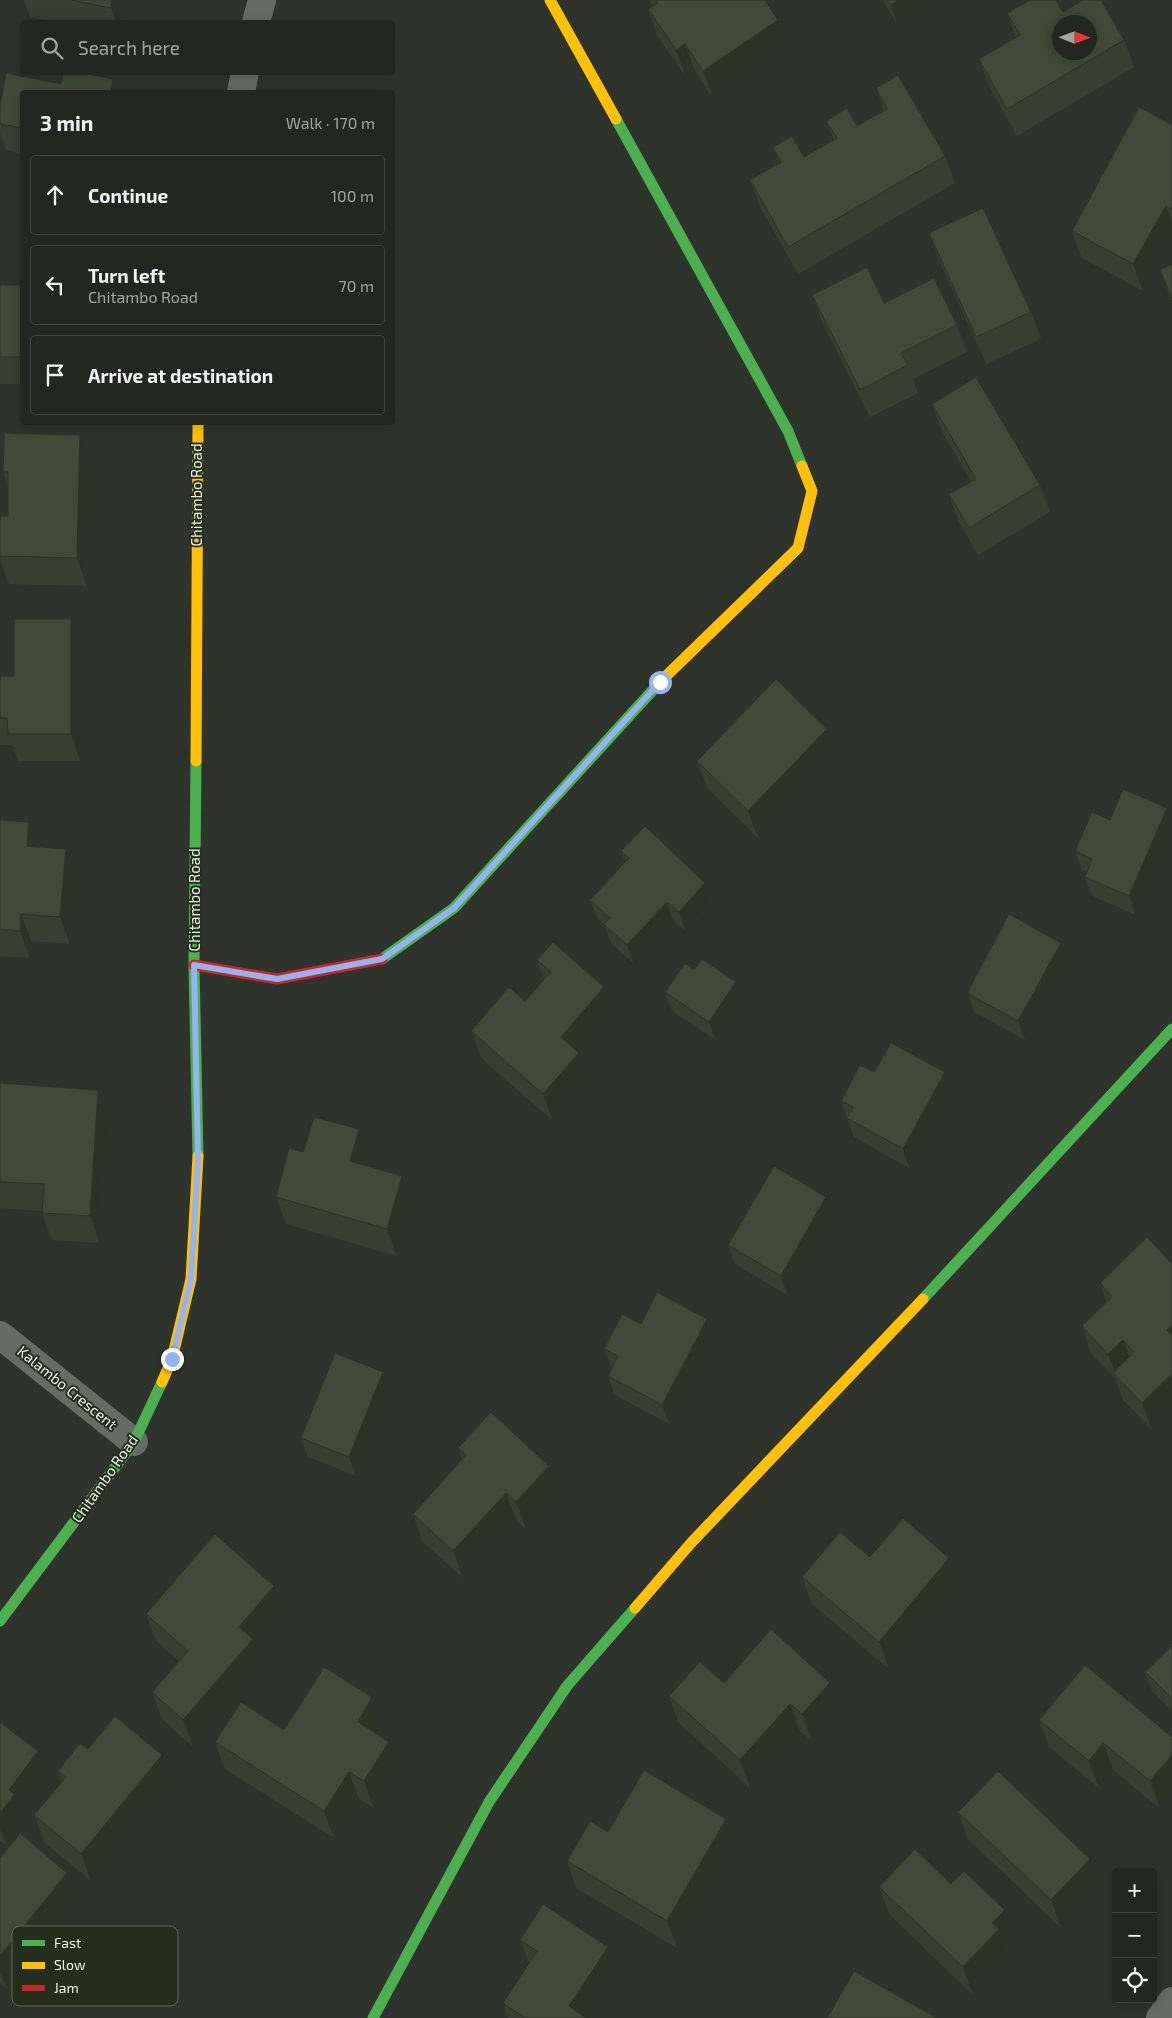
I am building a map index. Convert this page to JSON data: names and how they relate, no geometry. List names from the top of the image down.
{
  "streets": {
    "street": ["Chitambo Road", "Kalambo Crescent"]
  },
  "crossings": [
    ["Chitambo Road", "Kalambo Crescent"]
  ],
  "legend": ["Fast", "Slow", "Jam"],
  "north": "right",
  "page": {
    "search": "Search here",
    "heading": ["3 min", "Walk · 170 m"],
    "list": [
      ["Continue", "100 m"],
      ["Turn left", "Chitambo Road", "70 m"],
      "Arrive at destination"
    ],
    "map_buttons": ["+", "−"]
  }
}
